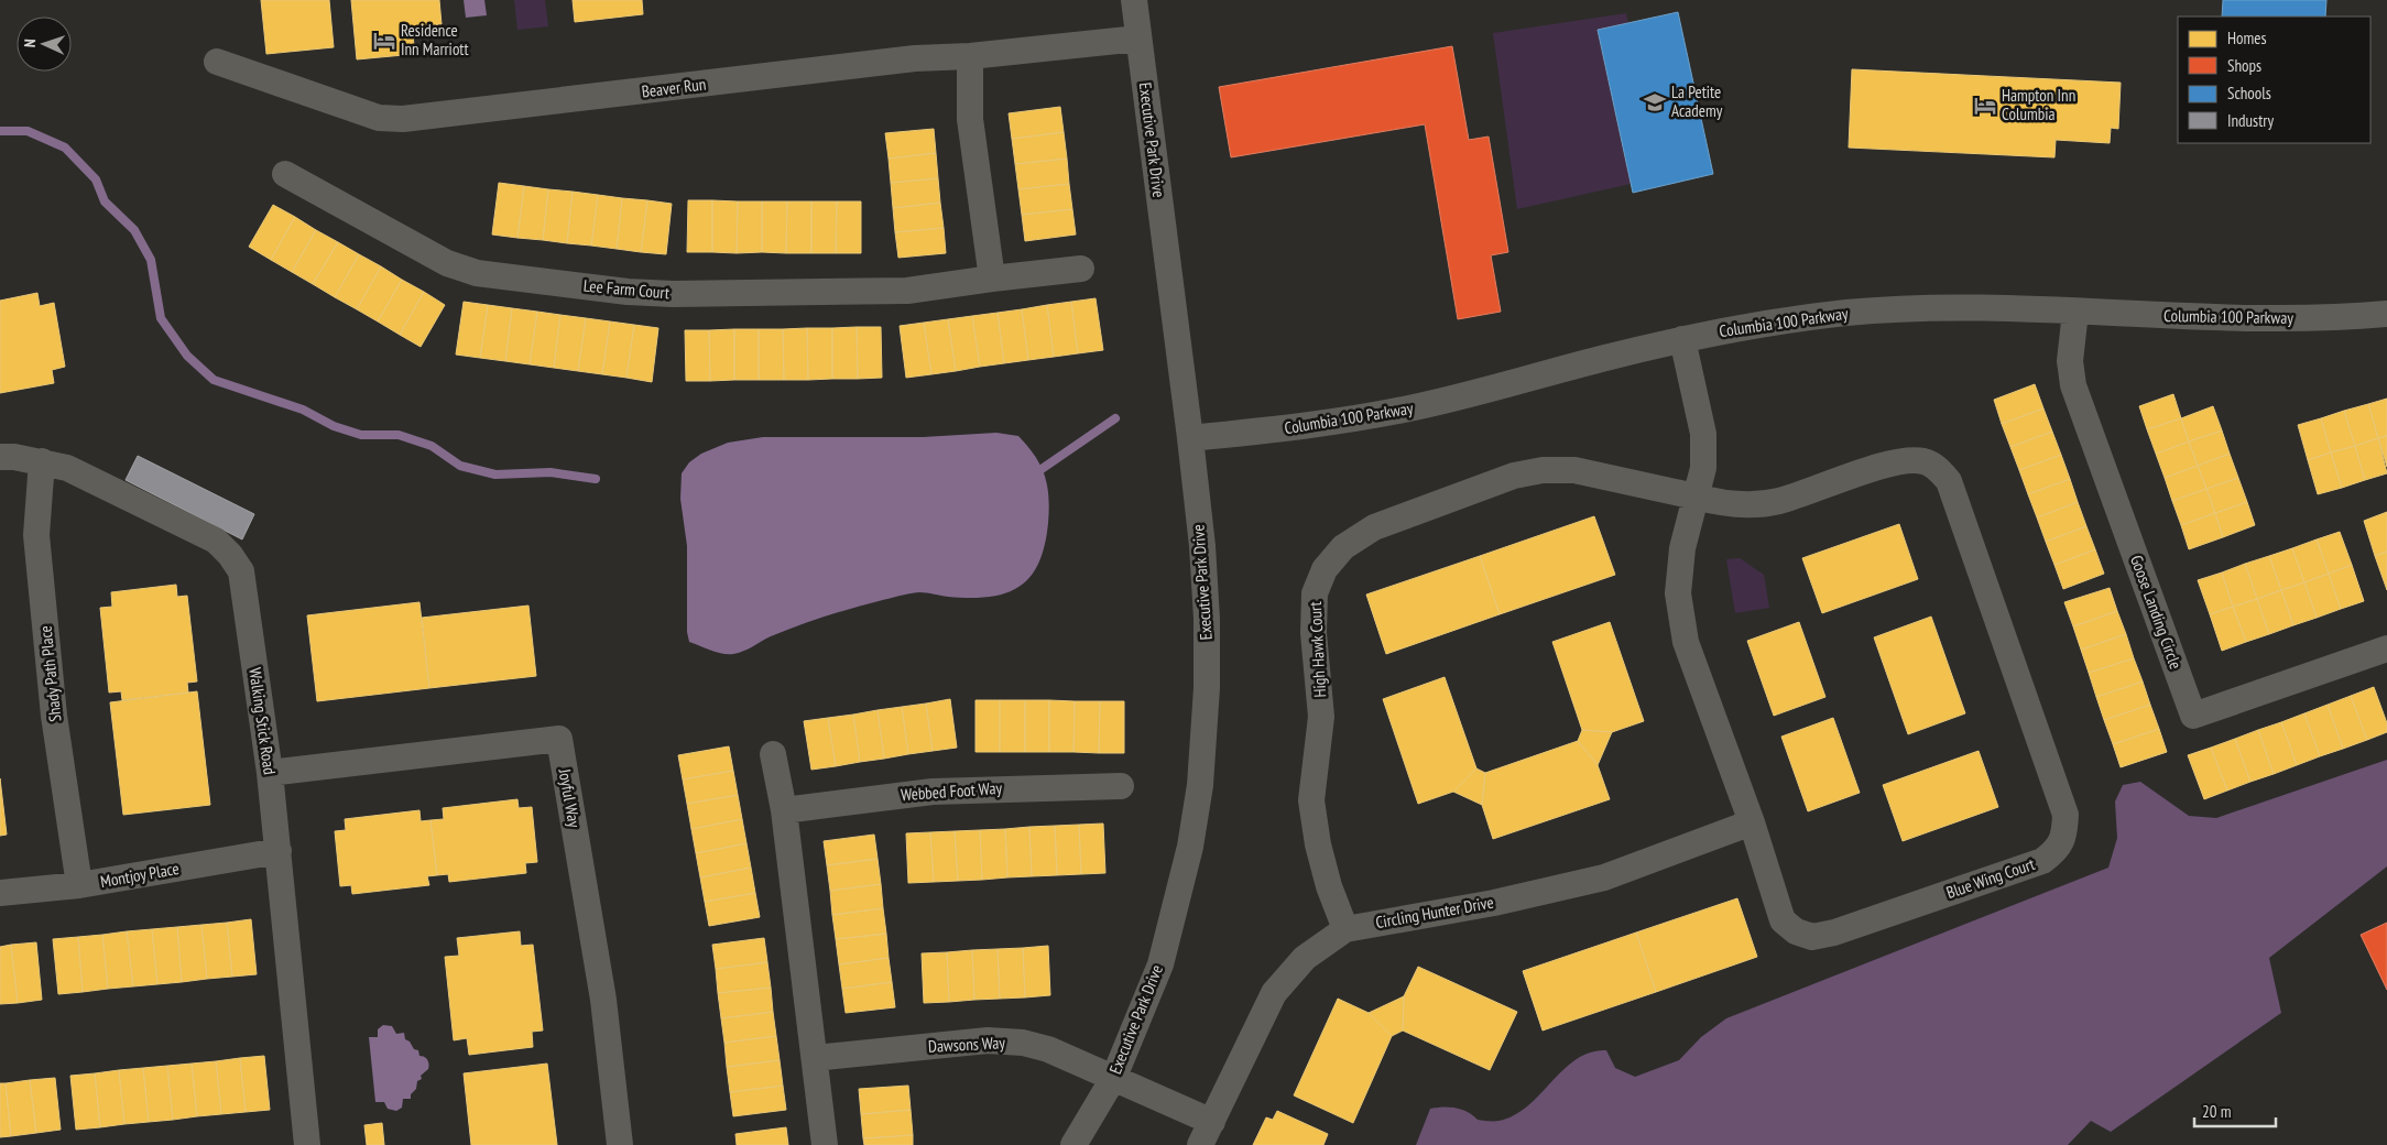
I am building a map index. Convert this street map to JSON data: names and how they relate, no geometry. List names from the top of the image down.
{
  "streets": {
    "street": [
      "Beaver Run",
      "Executive Park Drive",
      "Lee Farm Court",
      "Columbia 100 Parkway",
      "Goose Landing Circle",
      "High Hawk Court",
      "Shady Path Place",
      "Walking Stick Road",
      "Webbed Foot Way",
      "Joyful Way",
      "Montjoy Place",
      "Blue Wing Court",
      "Circling Hunter Drive",
      "Dawsons Way"
    ]
  },
  "crossings": [
    ["Beaver Run", "Executive Park Drive"],
    ["Executive Park Drive", "Columbia 100 Parkway"],
    ["Executive Park Drive", "Dawsons Way"],
    ["Columbia 100 Parkway", "Goose Landing Circle"],
    ["Columbia 100 Parkway", "Blue Wing Court"],
    ["High Hawk Court", "Blue Wing Court"],
    ["High Hawk Court", "Circling Hunter Drive"],
    ["Shady Path Place", "Walking Stick Road"],
    ["Shady Path Place", "Montjoy Place"],
    ["Walking Stick Road", "Joyful Way"],
    ["Walking Stick Road", "Montjoy Place"],
    ["Blue Wing Court", "Circling Hunter Drive"]
  ],
  "places": {
    "hotel": ["Residence Inn Marriott", "Hampton Inn Columbia"],
    "school or university": ["La Petite Academy"]
  },
  "legend": [
    "Homes",
    "Shops",
    "Schools",
    "Industry"
  ],
  "scale_bar": "20 m",
  "north": "left"
}
